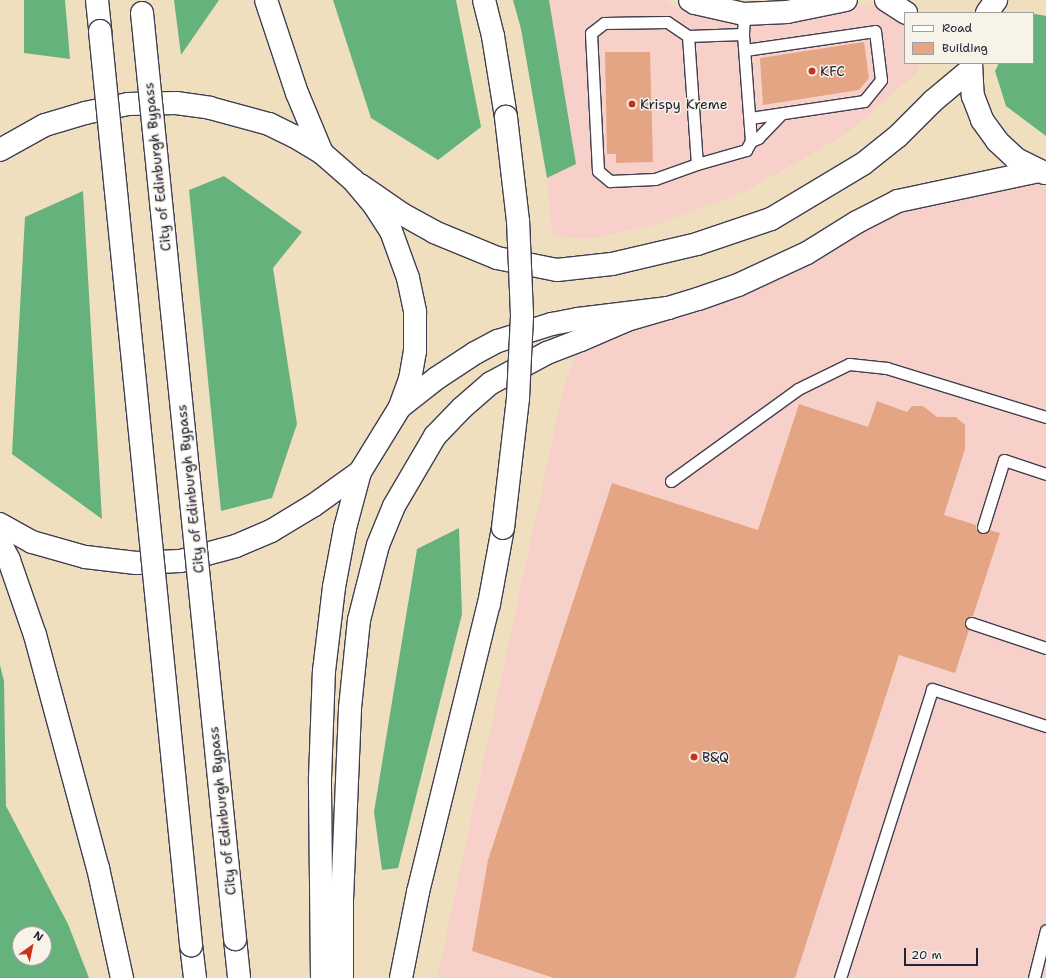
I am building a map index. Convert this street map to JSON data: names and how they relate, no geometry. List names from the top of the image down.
{
  "streets": {
    "main road": ["City of Edinburgh Bypass"]
  },
  "places": ["KFC", "Krispy Kreme", "B&Q"],
  "legend": ["Road", "Building"],
  "scale_bar": "20 m",
  "north": "top right"
}
